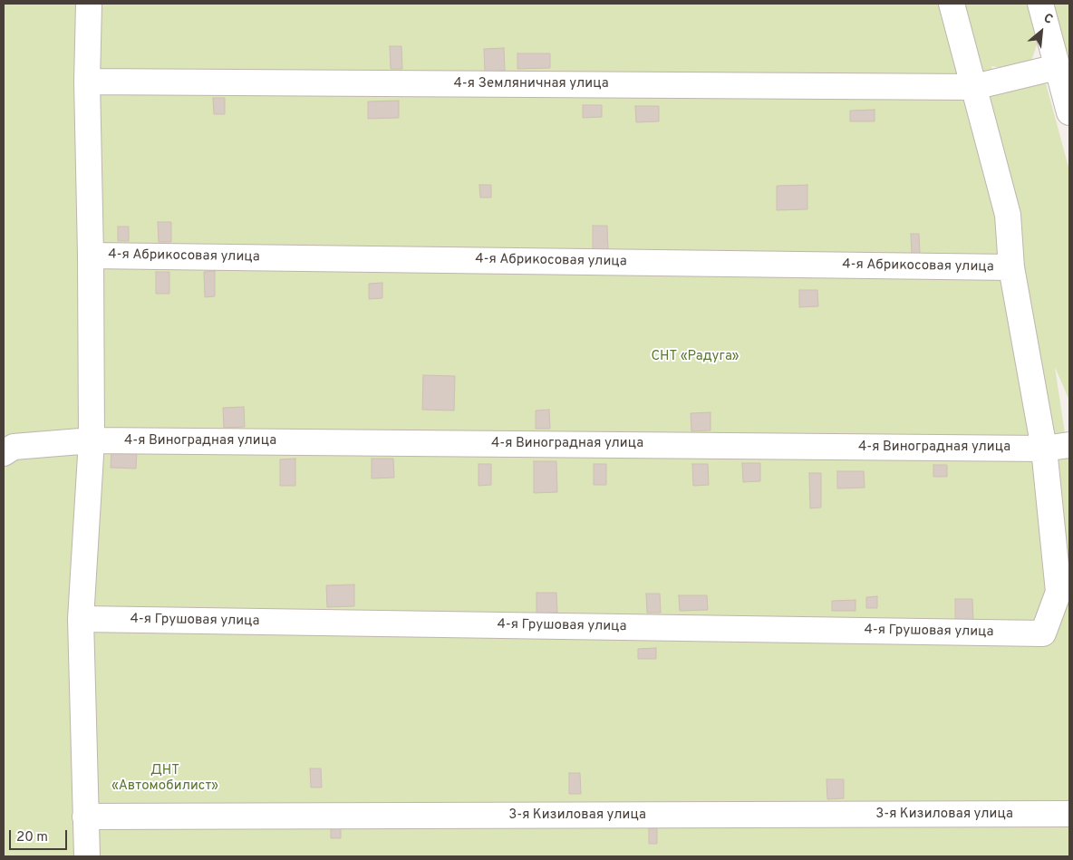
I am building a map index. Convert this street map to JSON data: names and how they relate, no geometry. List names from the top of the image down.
{
  "streets": {
    "street": [
      "4-я Земляничная улица",
      "4-я Абрикосовая улица",
      "4-я Виноградная улица",
      "4-я Грушовая улица",
      "3-я Кизиловая улица"
    ]
  },
  "crossings": [
    ["4-я Виноградная улица", "4-я Грушовая улица"]
  ],
  "parks": ["СНТ «Радуга»", "ДНТ «Автомобилист»"],
  "scale_bar": "20 m",
  "north": "top right"
}
